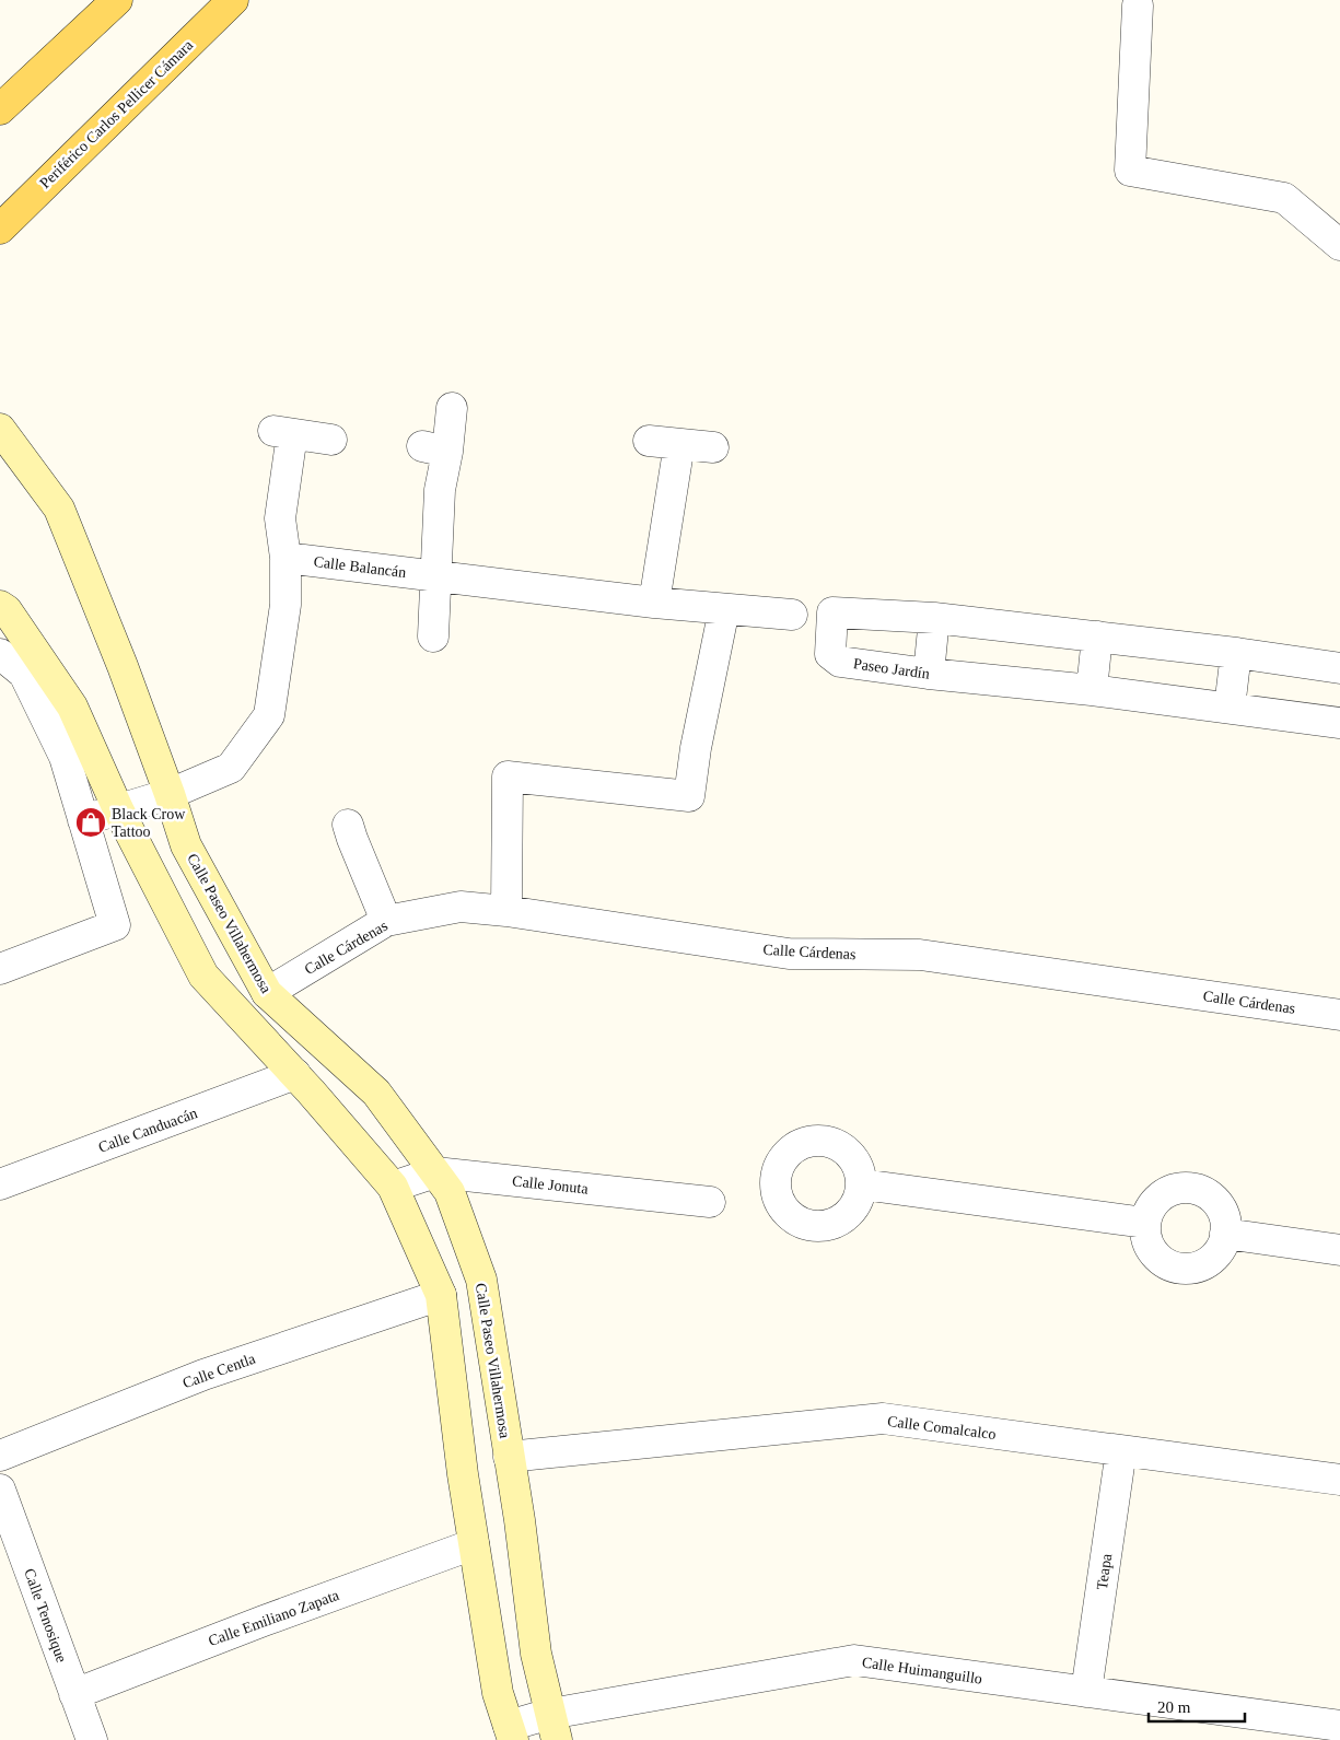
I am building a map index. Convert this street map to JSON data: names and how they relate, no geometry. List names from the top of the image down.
{
  "streets": {
    "main road": ["Periférico Carlos Pellicer Cámara"],
    "street": [
      "Calle Balancán",
      "Paseo Jardín",
      "Calle Paseo Villahermosa",
      "Calle Cárdenas",
      "Calle Canduacán",
      "Calle Jonuta",
      "Calle Centla",
      "Calle Comalcalco",
      "Teapa",
      "Calle Tenosique",
      "Calle Emiliano Zapata",
      "Calle Huimanguillo"
    ]
  },
  "crossings": [
    ["Calle Paseo Villahermosa", "Calle Cárdenas"],
    ["Calle Paseo Villahermosa", "Calle Jonuta"],
    ["Calle Paseo Villahermosa", "Calle Comalcalco"],
    ["Calle Paseo Villahermosa", "Calle Huimanguillo"],
    ["Calle Comalcalco", "Teapa"],
    ["Teapa", "Calle Huimanguillo"],
    ["Calle Tenosique", "Calle Emiliano Zapata"]
  ],
  "places": {
    "shop": ["Black Crow Tattoo"]
  },
  "scale_bar": "20 m"
}
